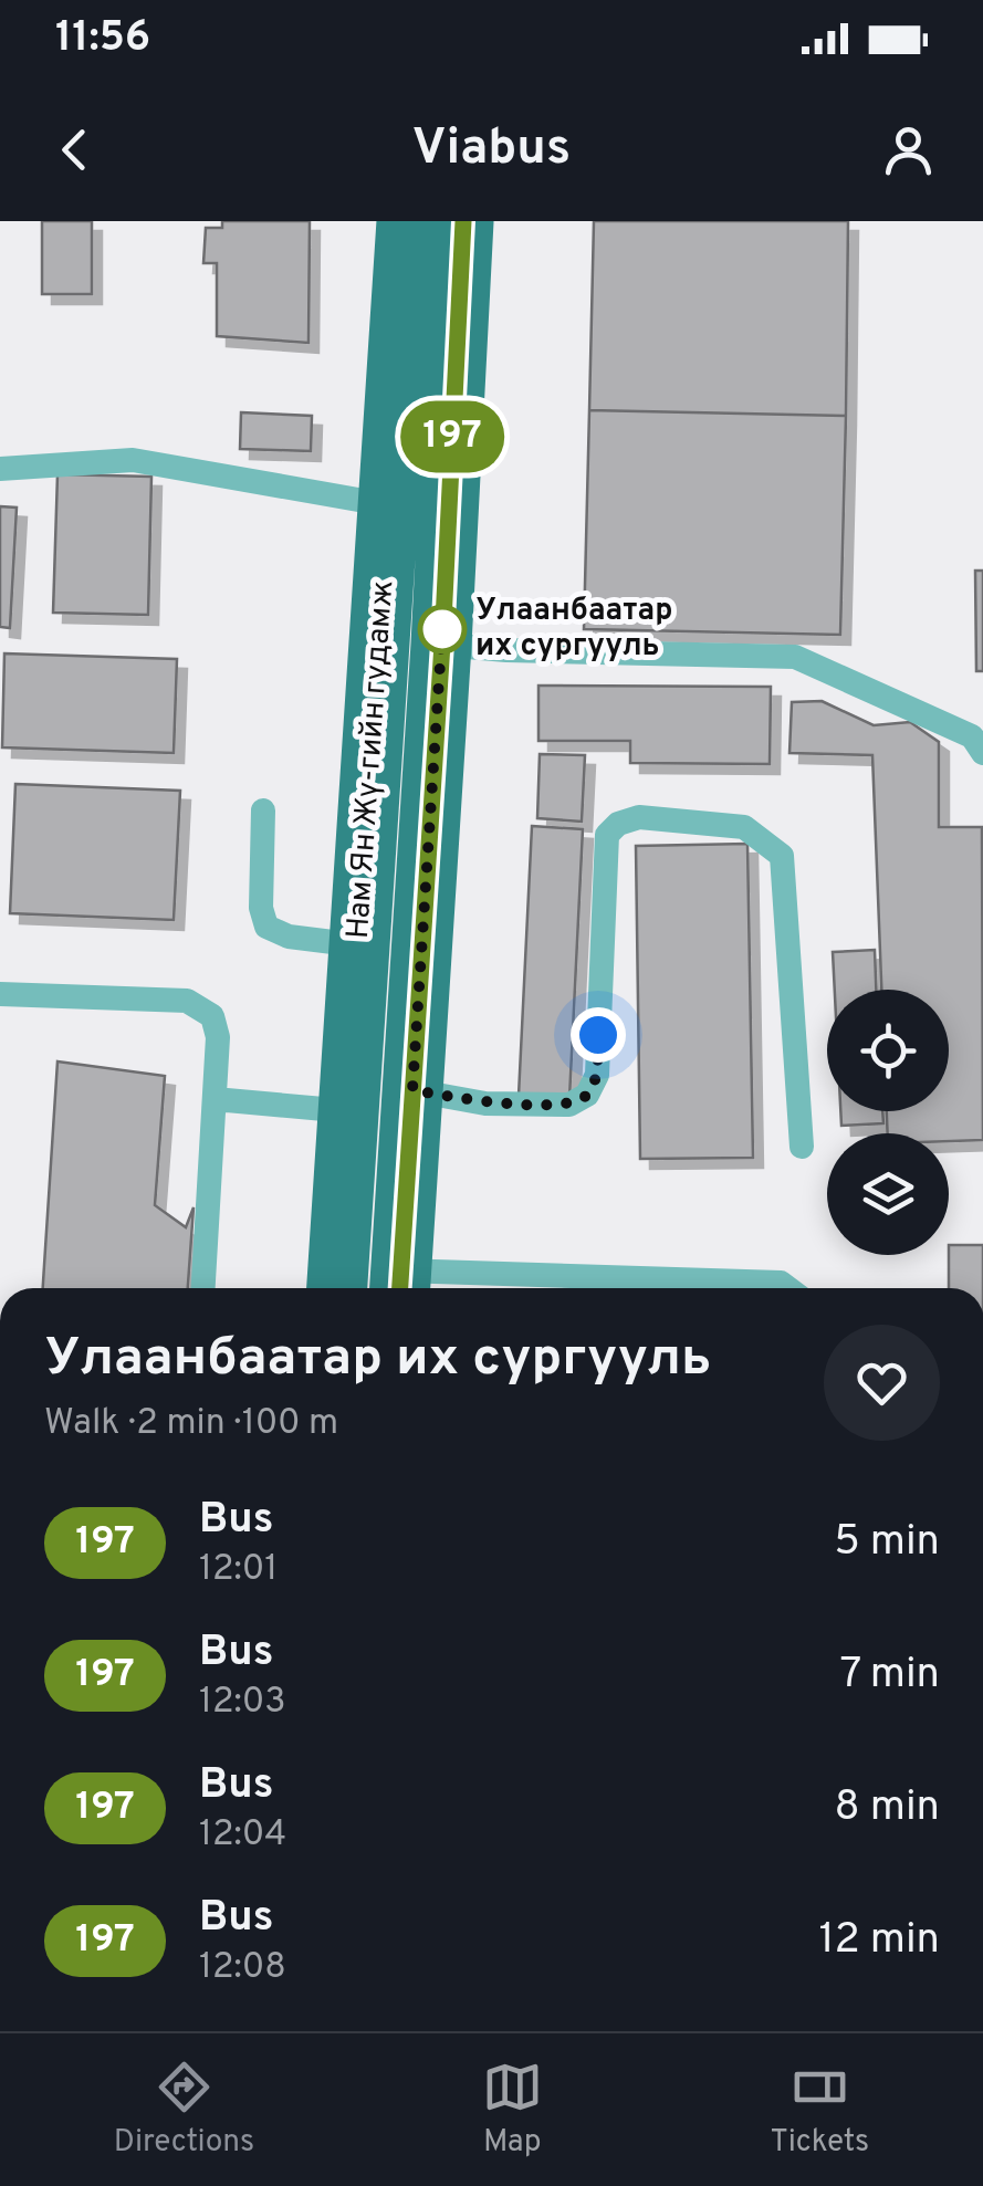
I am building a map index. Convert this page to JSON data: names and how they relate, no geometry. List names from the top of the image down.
{
  "streets": {
    "main road": ["Нам Ян Жү-гийн гудамж"]
  },
  "places": ["Улаанбаатар их сургууль"],
  "lines": ["bus line 197"],
  "page": {
    "status": "11:56",
    "header": "Viabus",
    "on_map": "197",
    "heading": ["Улаанбаатар их сургууль", "Walk · 2 min · 100 m"],
    "list": [
      {
        "mark": "197",
        "name": "Bus",
        "note": "12:01",
        "value": "5 min"
      },
      {
        "mark": "197",
        "name": "Bus",
        "note": "12:03",
        "value": "7 min"
      },
      {
        "mark": "197",
        "name": "Bus",
        "note": "12:04",
        "value": "8 min"
      },
      {
        "mark": "197",
        "name": "Bus",
        "note": "12:08",
        "value": "12 min"
      }
    ],
    "tabs": ["Directions", "Map", "Tickets"]
  }
}
